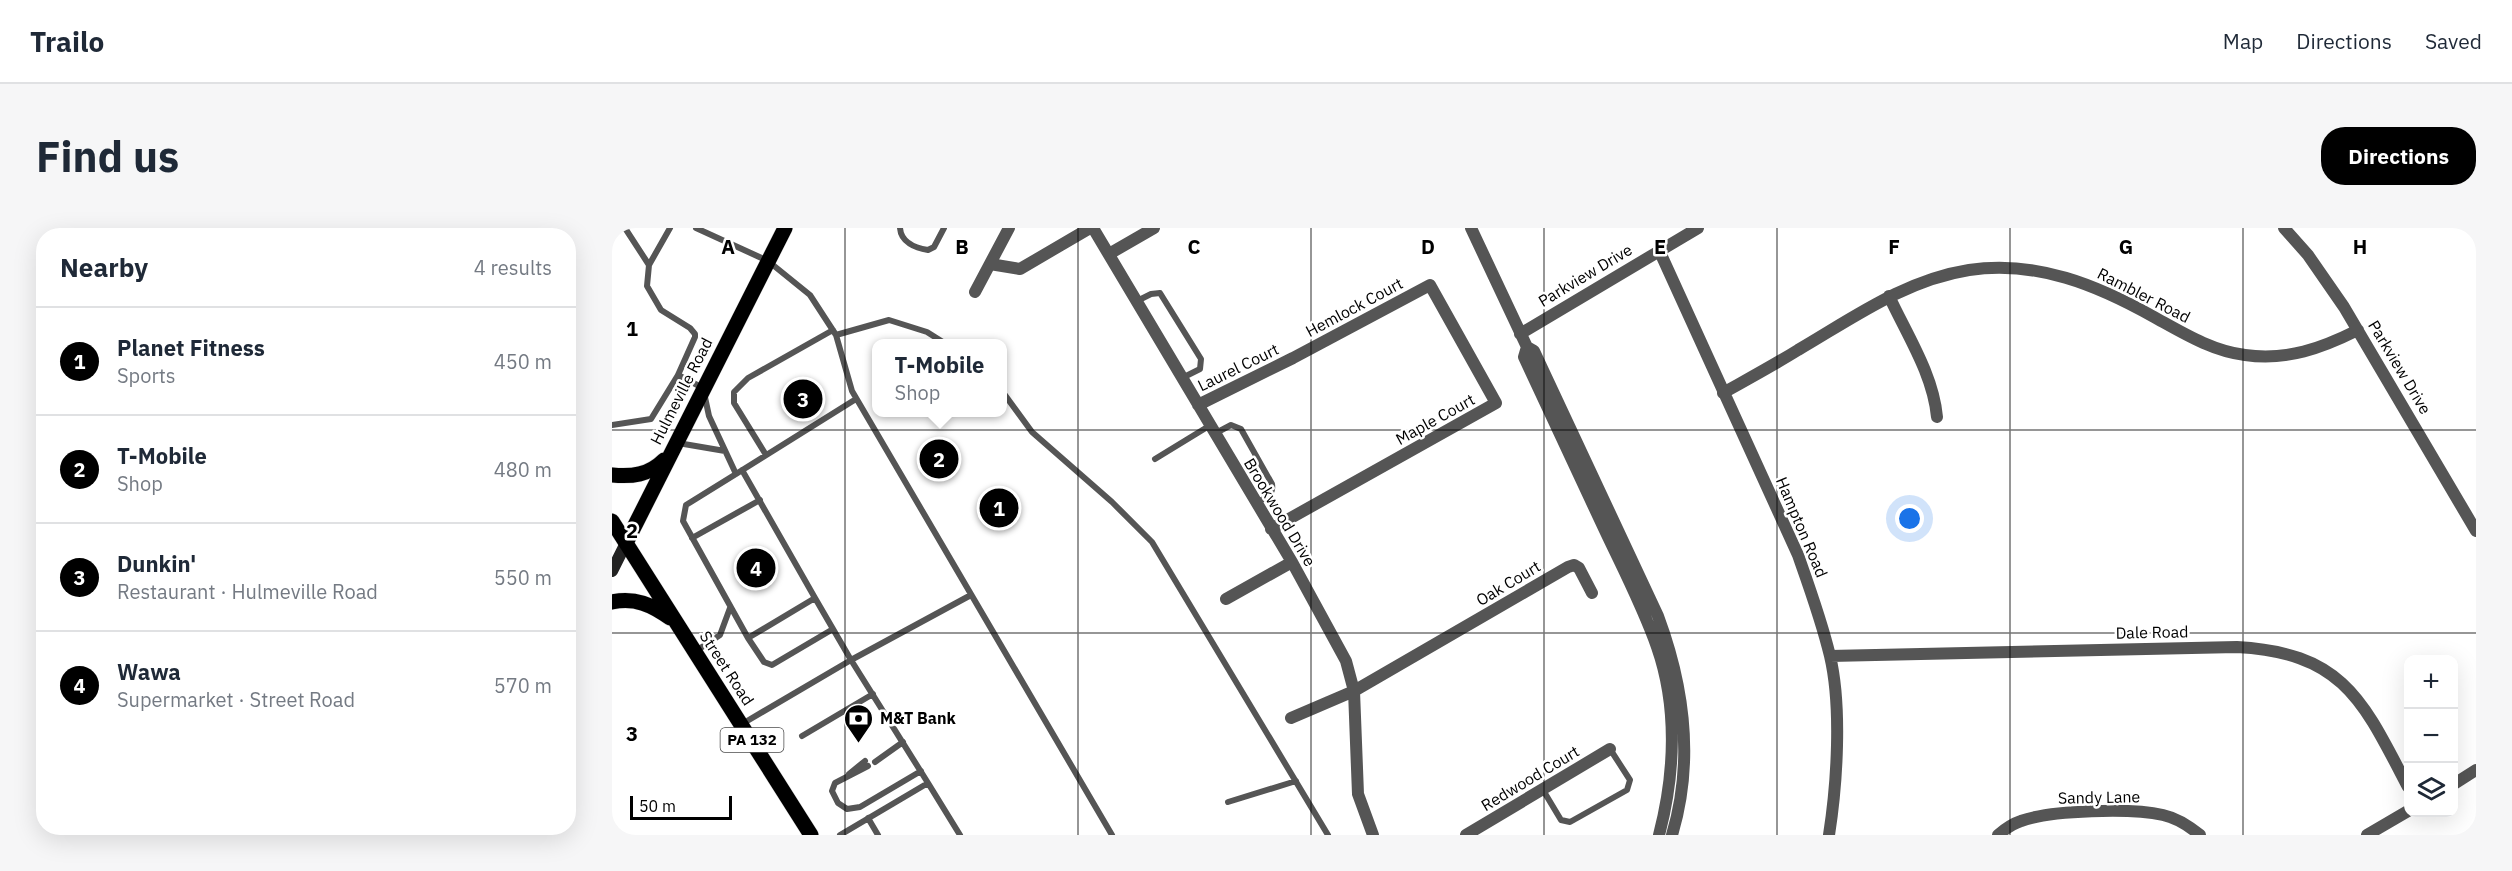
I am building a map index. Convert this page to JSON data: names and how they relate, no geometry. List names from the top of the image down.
{
  "streets": {
    "main road": ["Hulmeville Road", "Street Road", "PA 132"],
    "street": [
      "Parkview Drive",
      "Rambler Road",
      "Hemlock Court",
      "Laurel Court",
      "Maple Court",
      "Brookwood Drive",
      "Hampton Road",
      "Oak Court",
      "Dale Road",
      "Redwood Court",
      "Sandy Lane"
    ]
  },
  "crossings": [
    ["Parkview Drive", "Rambler Road"],
    ["Parkview Drive", "Hampton Road"],
    ["Rambler Road", "Hampton Road"],
    ["Hemlock Court", "Laurel Court"],
    ["Hemlock Court", "Maple Court"],
    ["Laurel Court", "Brookwood Drive"],
    ["Hulmeville Road", "Street Road"],
    ["Maple Court", "Brookwood Drive"],
    ["Brookwood Drive", "Oak Court"],
    ["Hampton Road", "Dale Road"]
  ],
  "places": {
    "bank": ["M&T Bank"]
  },
  "scale_bar": "50 m",
  "page": {
    "header": "Trailo",
    "nav": ["Map", "Directions", "Saved"],
    "buttons": "Directions",
    "title": "Find us",
    "heading": ["Nearby", "4 results"],
    "list": [
      {
        "mark": "1",
        "name": "Planet Fitness",
        "note": "Sports",
        "value": "450 m"
      },
      {
        "mark": "2",
        "name": "T-Mobile",
        "note": "Shop",
        "value": "480 m"
      },
      {
        "mark": "3",
        "name": "Dunkin'",
        "note": "Restaurant · Hulmeville Road",
        "value": "550 m"
      },
      {
        "mark": "4",
        "name": "Wawa",
        "note": "Supermarket · Street Road",
        "value": "570 m"
      }
    ],
    "popup": ["T-Mobile", "Shop"],
    "pins": [
      "3",
      "2",
      "1",
      "4"
    ],
    "map_buttons": ["+", "−"],
    "scale": "50 m"
  },
  "grid": {
    "columns": [
      "A",
      "B",
      "C",
      "D",
      "E",
      "F",
      "G",
      "H"
    ],
    "rows": ["1", "2", "3"]
  }
}
